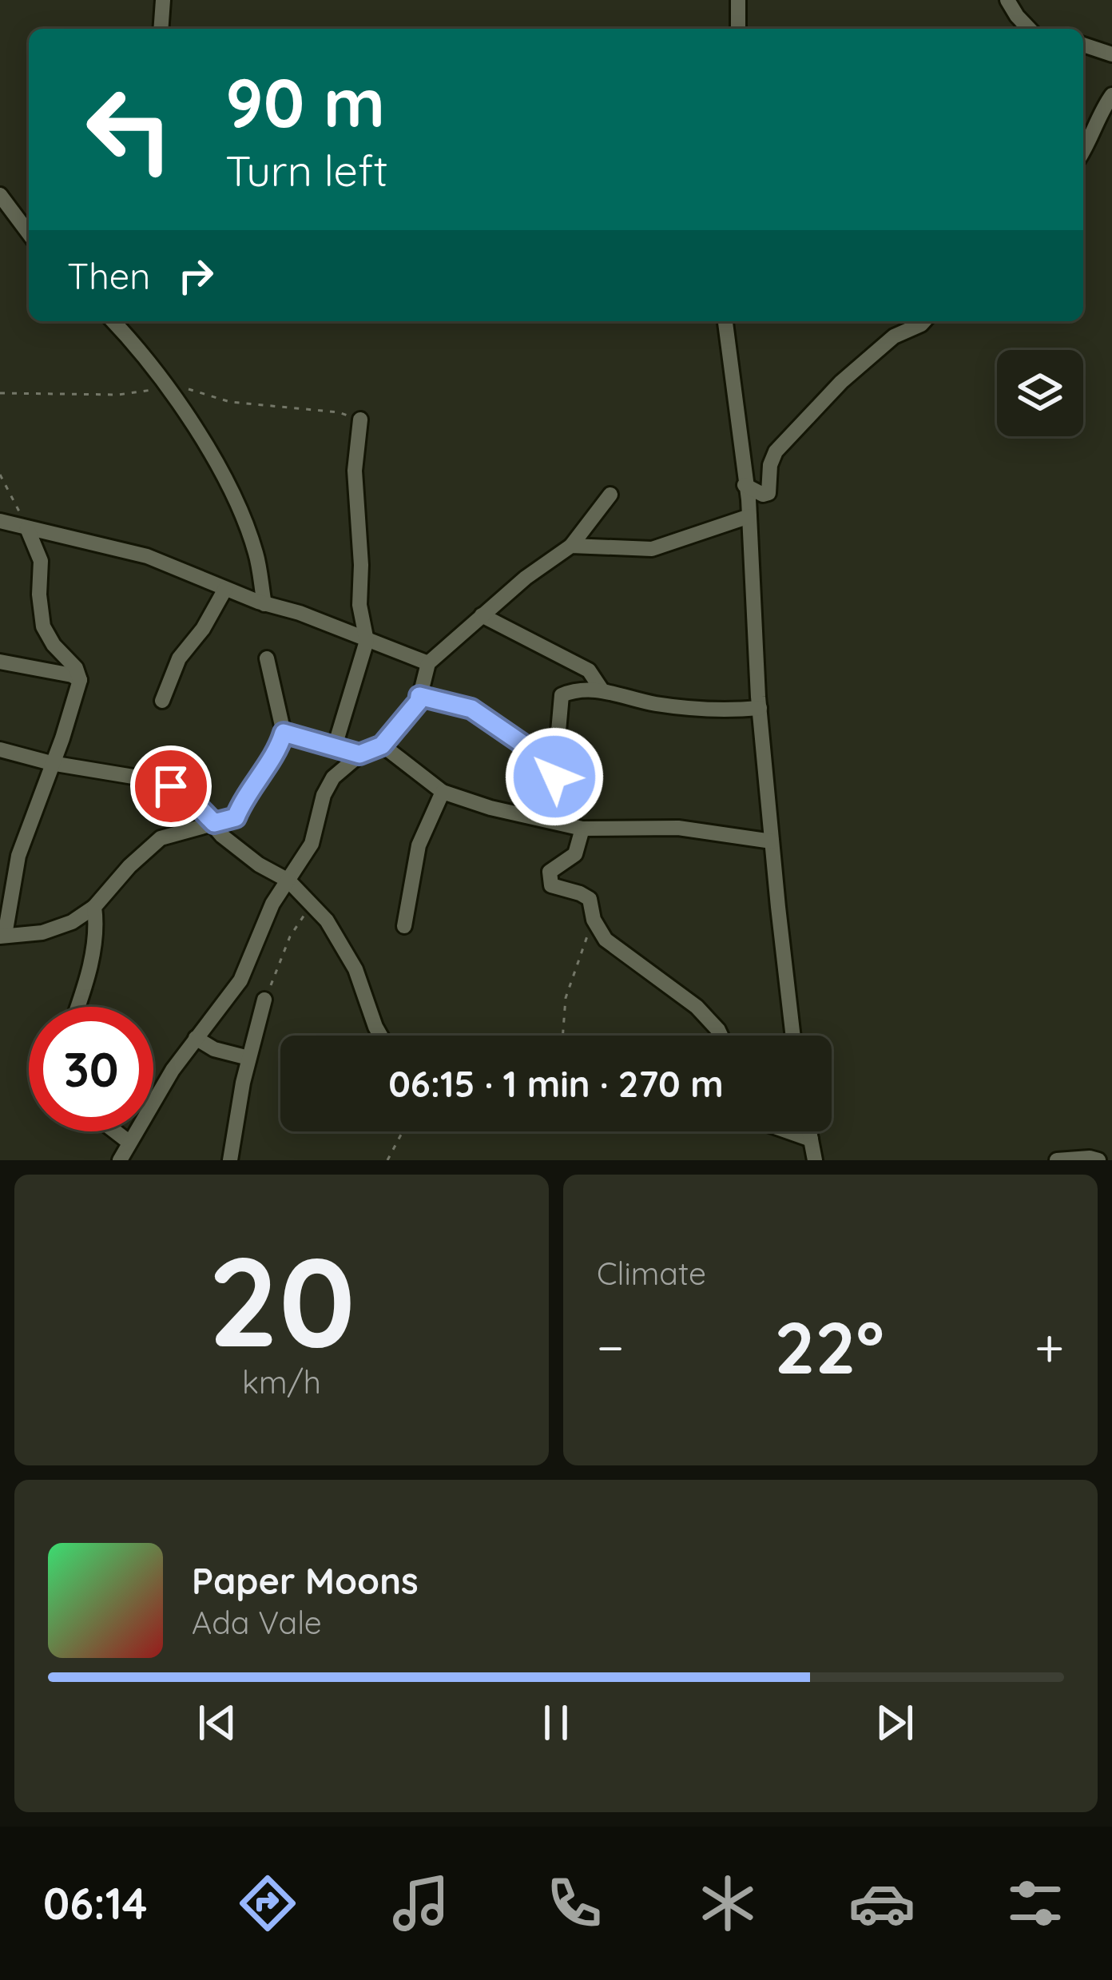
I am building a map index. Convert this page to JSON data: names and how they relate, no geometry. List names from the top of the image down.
{
  "page": {
    "turn": ["90 m", "Turn left"],
    "then": "Then",
    "limit": "30",
    "trip": "06:15 · 1 min · 270 m",
    "tile": [
      ["20", "km/h"],
      "Climate"
    ],
    "heat": ["−", "22°", "+"],
    "song": ["Paper Moons", "Ada Vale"],
    "tabs": "06:14"
  }
}
